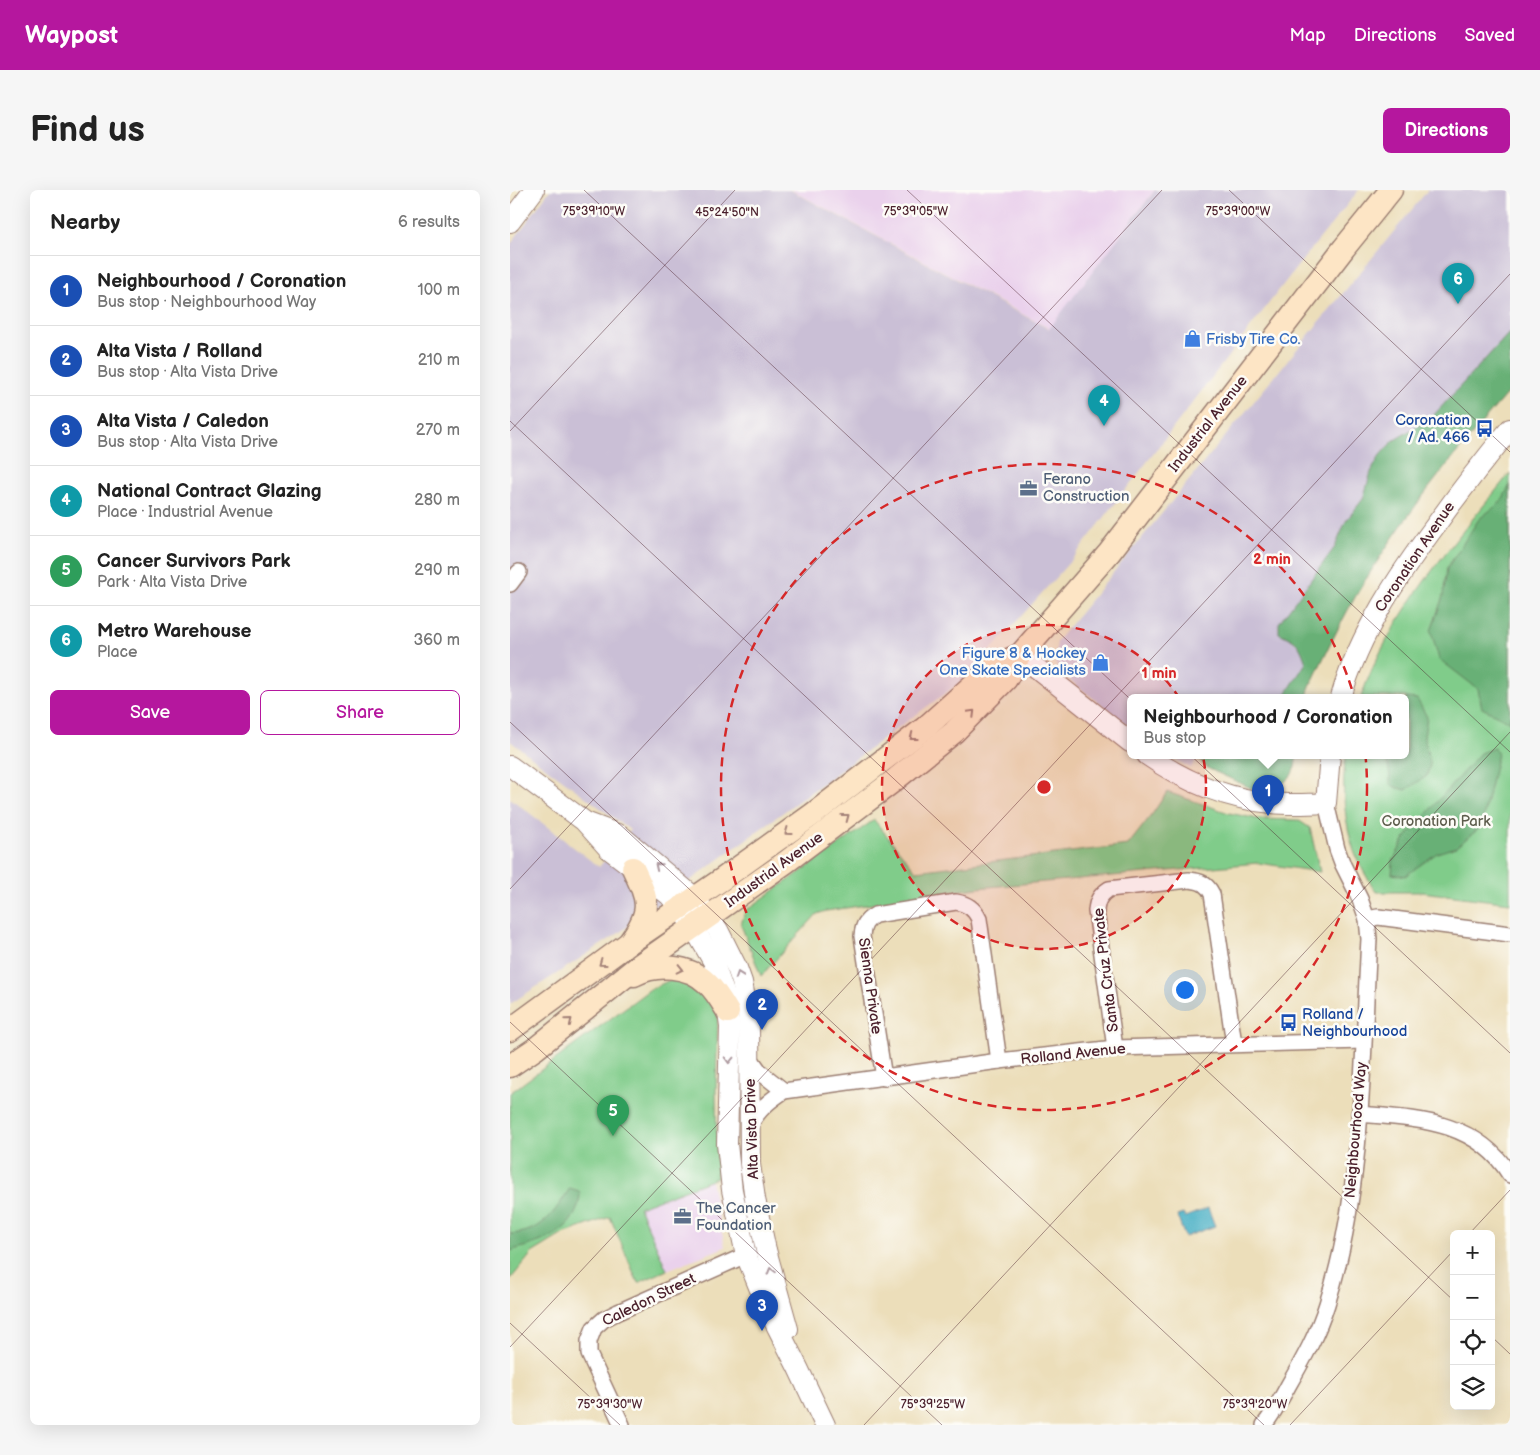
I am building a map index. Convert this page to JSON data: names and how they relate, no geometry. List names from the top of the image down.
{
  "streets": {
    "main road": ["Industrial Avenue"],
    "street": [
      "Coronation Avenue",
      "Santa Cruz Private",
      "Sienna Private",
      "Rolland Avenue",
      "Alta Vista Drive",
      "Neighbourhood Way",
      "Caledon Street"
    ]
  },
  "crossings": [
    ["Industrial Avenue", "Alta Vista Drive"],
    ["Santa Cruz Private", "Rolland Avenue"],
    ["Sienna Private", "Rolland Avenue"],
    ["Rolland Avenue", "Alta Vista Drive"],
    ["Rolland Avenue", "Neighbourhood Way"],
    ["Alta Vista Drive", "Caledon Street"]
  ],
  "parks": ["Coronation Park"],
  "places": {
    "shop": ["Frisby Tire Co.", "Figure 8 & Hockey One Skate Specialists"],
    "bus stop": ["Coronation / Ad. 466", "Rolland / Neighbourhood"],
    "office": ["Ferano Construction", "The Cancer Foundation"]
  },
  "page": {
    "header": "Waypost",
    "nav": ["Map", "Directions", "Saved"],
    "buttons": [
      "Directions",
      ["Save", "Share"]
    ],
    "title": "Find us",
    "heading": ["Nearby", "6 results"],
    "list": [
      {
        "mark": "1",
        "name": "Neighbourhood / Coronation",
        "note": "Bus stop · Neighbourhood Way",
        "value": "100 m"
      },
      {
        "mark": "2",
        "name": "Alta Vista / Rolland",
        "note": "Bus stop · Alta Vista Drive",
        "value": "210 m"
      },
      {
        "mark": "3",
        "name": "Alta Vista / Caledon",
        "note": "Bus stop · Alta Vista Drive",
        "value": "270 m"
      },
      {
        "mark": "4",
        "name": "National Contract Glazing",
        "note": "Place · Industrial Avenue",
        "value": "280 m"
      },
      {
        "mark": "5",
        "name": "Cancer Survivors Park",
        "note": "Park · Alta Vista Drive",
        "value": "290 m"
      },
      {
        "mark": "6",
        "name": "Metro Warehouse",
        "note": "Place",
        "value": "360 m"
      }
    ],
    "pins": [
      "6",
      "4",
      "1",
      "2",
      "5",
      "3"
    ],
    "popup": ["Neighbourhood / Coronation", "Bus stop"],
    "map_buttons": ["+", "−"]
  },
  "coordinates": [
    "75°39'10\"W",
    "75°39'05\"W",
    "75°39'00\"W",
    "45°24'50\"N",
    "75°39'30\"W",
    "75°39'25\"W",
    "75°39'20\"W"
  ],
  "rings": ["2 min", "1 min"]
}
